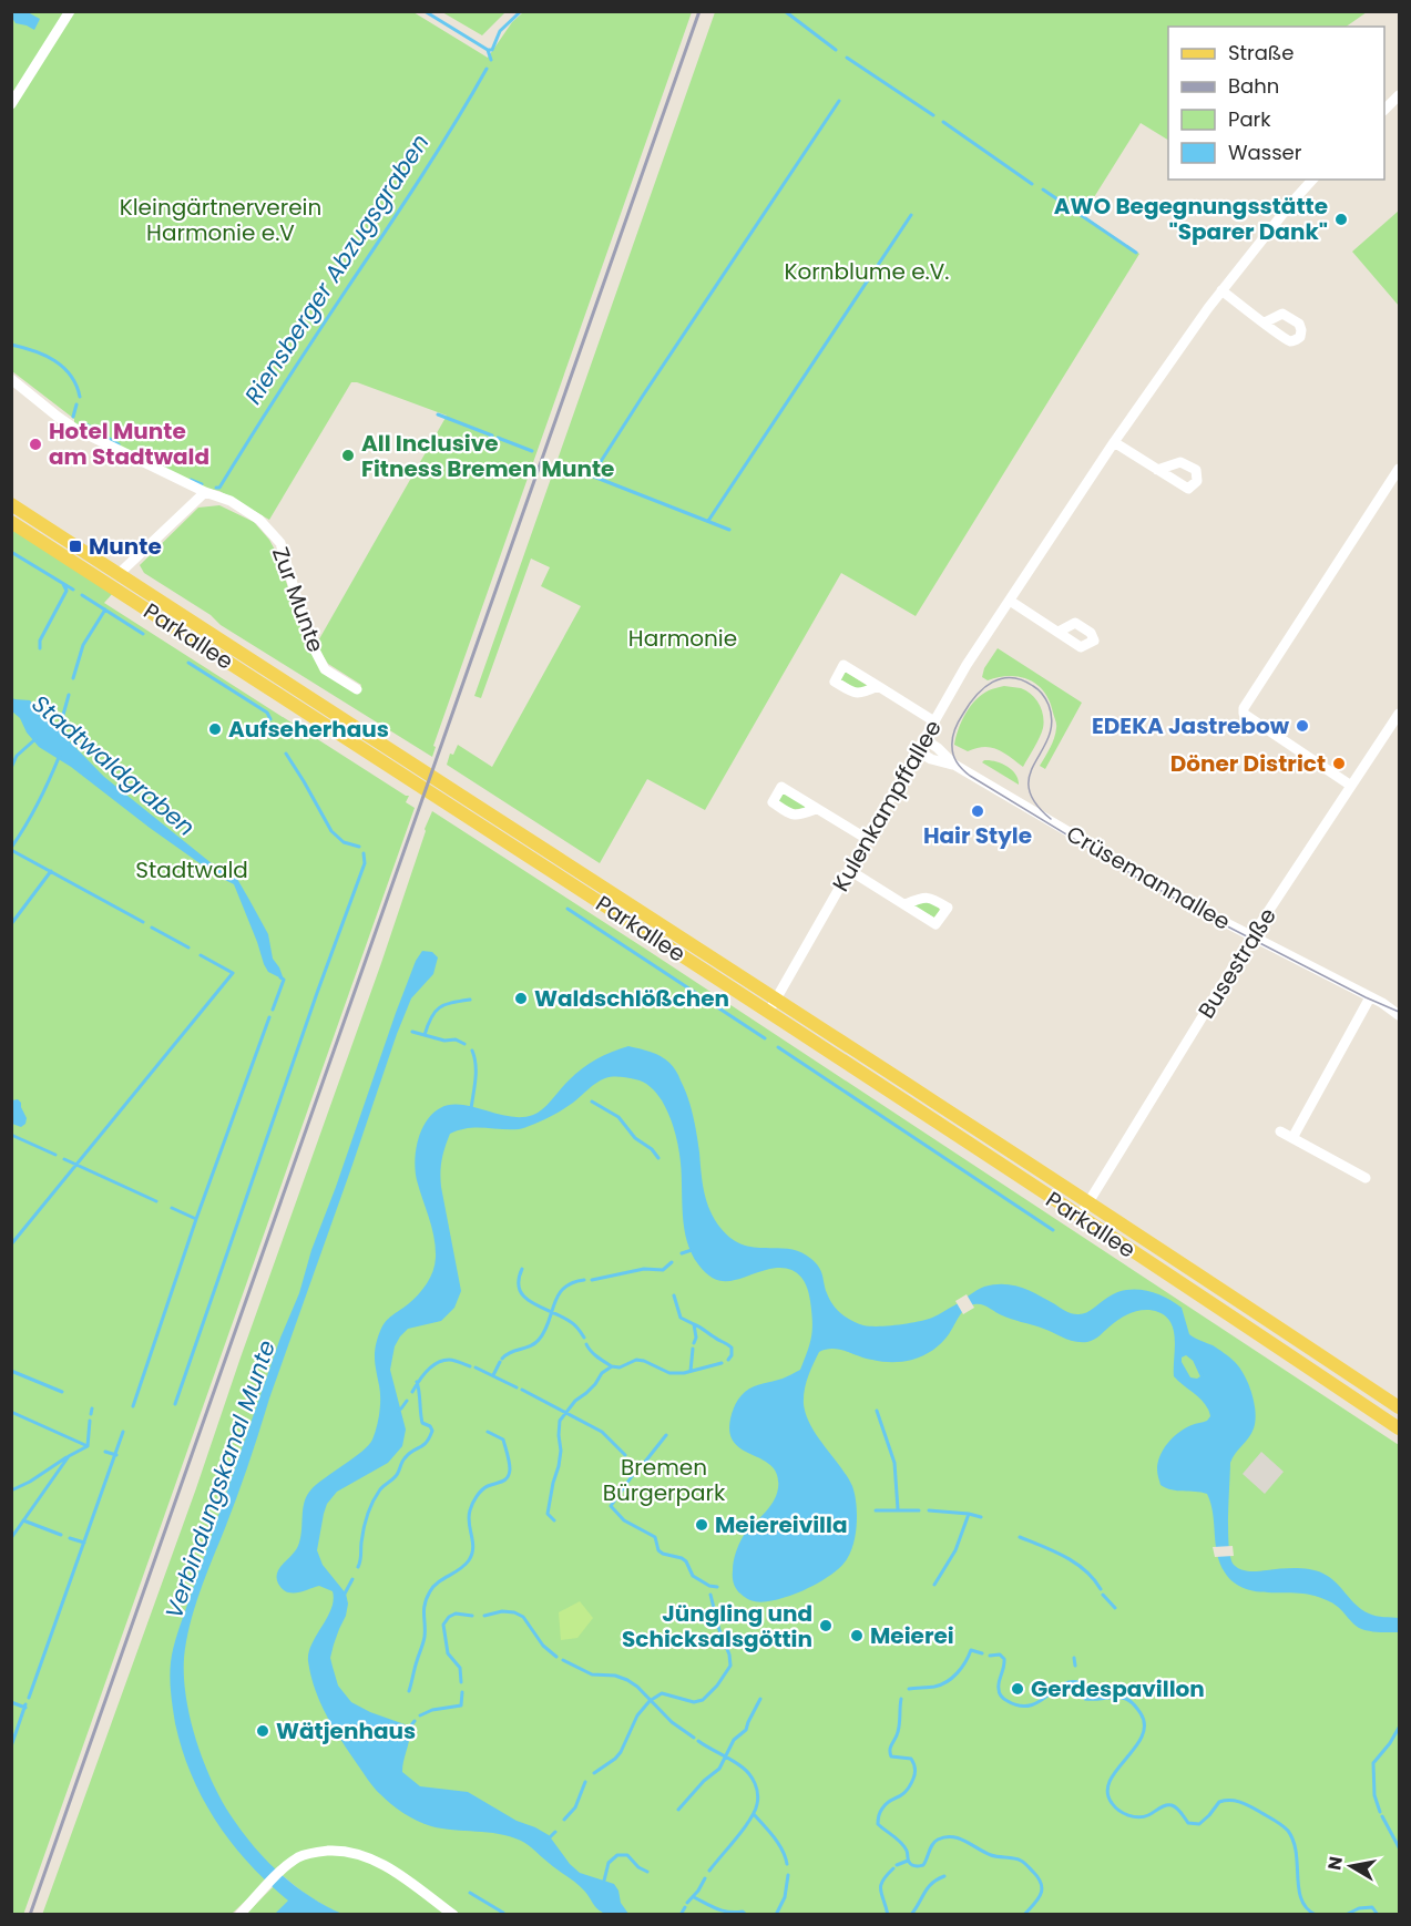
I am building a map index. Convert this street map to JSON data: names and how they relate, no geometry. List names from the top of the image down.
{
  "streets": {
    "main road": ["Parkallee"],
    "street": [
      "Zur Munte",
      "Kulenkampffallee",
      "Crüsemannallee",
      "Busestraße"
    ]
  },
  "crossings": [
    ["Parkallee", "Kulenkampffallee"],
    ["Parkallee", "Busestraße"],
    ["Kulenkampffallee", "Crüsemannallee"],
    ["Crüsemannallee", "Busestraße"]
  ],
  "water": ["Riensberger Abzugsgraben", "Stadtwaldgraben", "Verbindungskanal Munte"],
  "parks": [
    "Kleingärtnerverein Harmonie e.V",
    "Kornblume e.V.",
    "Harmonie",
    "Stadtwald",
    "Bremen Bürgerpark"
  ],
  "places": {
    "other": [
      "AWO Begegnungsstätte \"Sparer Dank\"",
      "Hotel Munte am Stadtwald",
      "All Inclusive Fitness Bremen Munte",
      "EDEKA Jastrebow",
      "Aufseherhaus",
      "Döner District",
      "Hair Style",
      "Waldschlößchen",
      "Meiereivilla",
      "Jüngling und Schicksalsgöttin",
      "Meierei",
      "Gerdespavillon",
      "Wätjenhaus"
    ],
    "transit": ["Munte"]
  },
  "legend": [
    "Straße",
    "Bahn",
    "Park",
    "Wasser"
  ],
  "north": "left"
}
